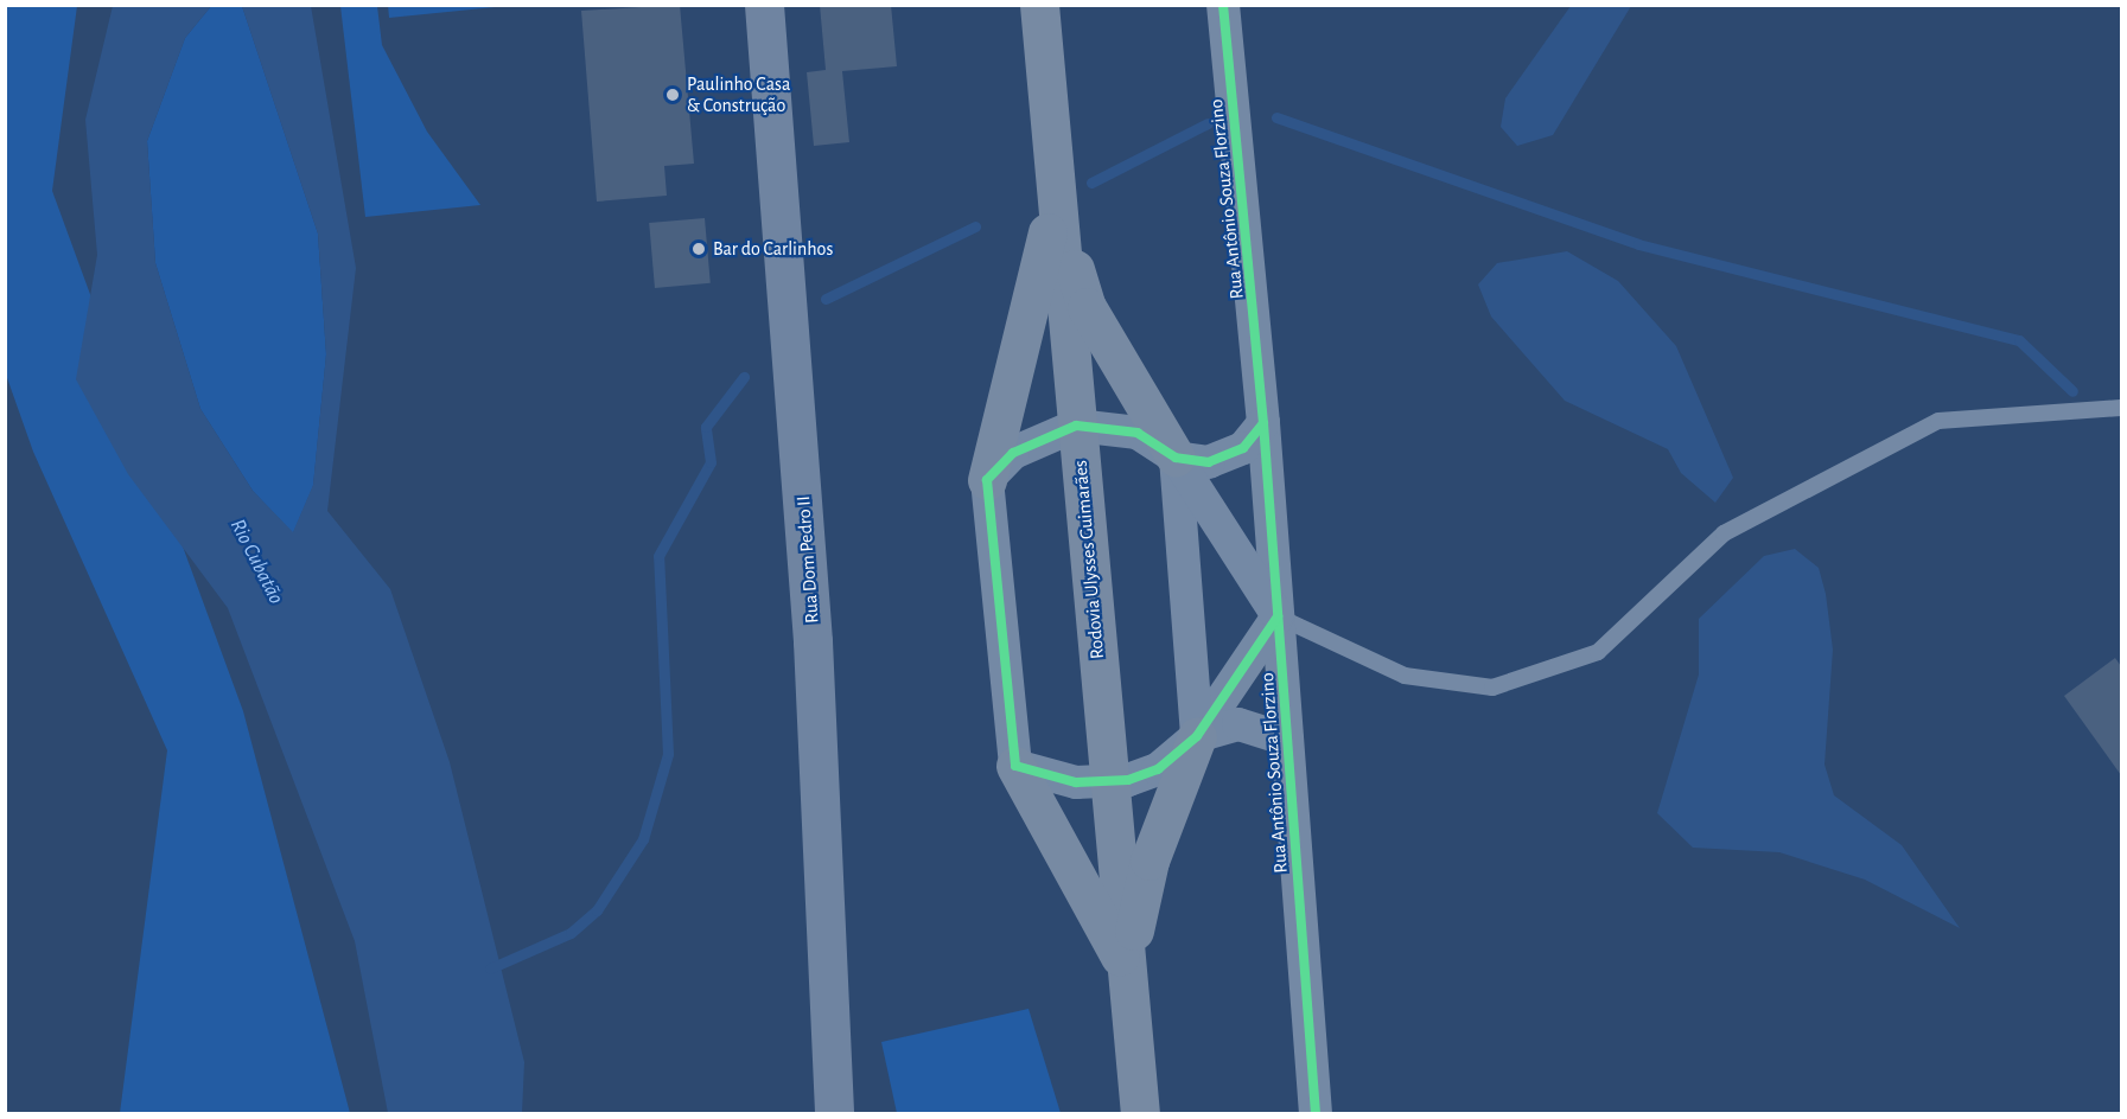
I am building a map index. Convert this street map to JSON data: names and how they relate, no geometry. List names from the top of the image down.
{
  "streets": {
    "highway": ["Rodovia Ulysses Guimarães"],
    "main road": ["Rua Dom Pedro II"],
    "street": ["Rua Antônio Souza Florzino"]
  },
  "water": ["Rio Cubatão"],
  "places": ["Paulinho Casa & Construção", "Bar do Carlinhos"]
}
